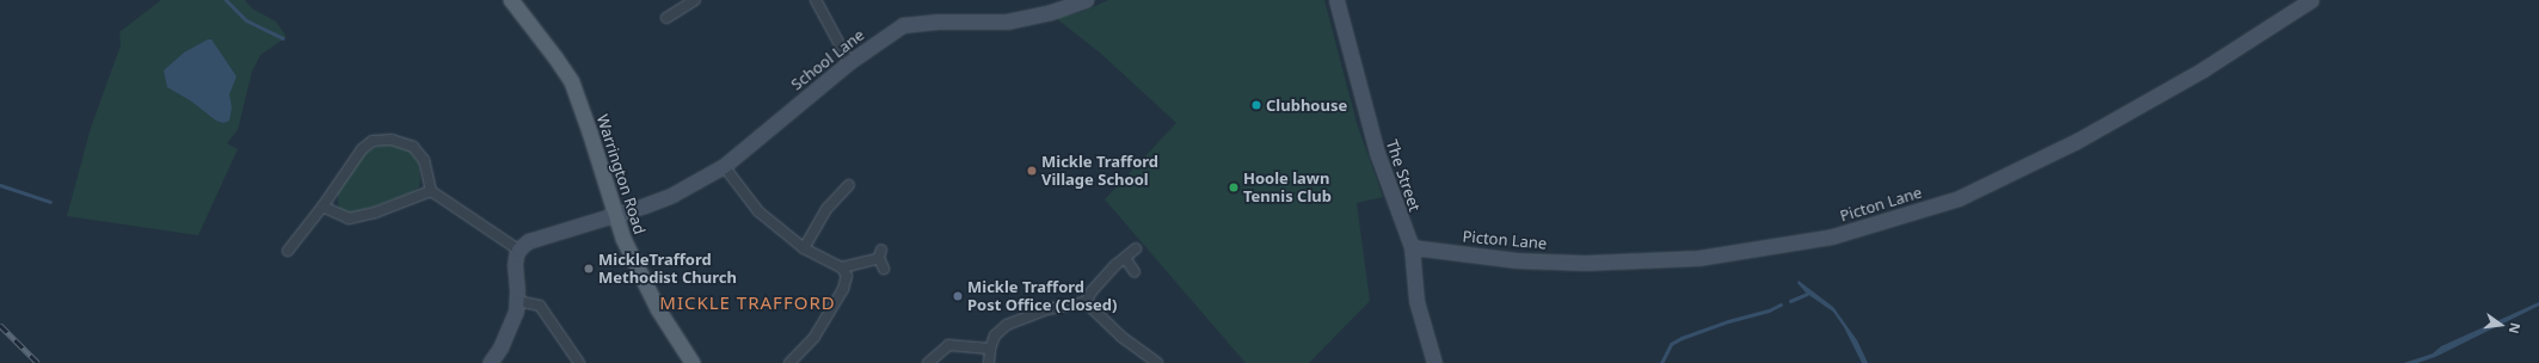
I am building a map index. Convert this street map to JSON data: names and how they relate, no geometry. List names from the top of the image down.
{
  "streets": {
    "main road": ["Warrington Road"],
    "street": ["School Lane", "The Street", "Picton Lane"]
  },
  "crossings": [
    ["School Lane", "Warrington Road"],
    ["The Street", "Picton Lane"]
  ],
  "districts": ["MICKLE TRAFFORD"],
  "places": [
    "Clubhouse",
    "Mickle Trafford Village School",
    "Hoole lawn Tennis Club",
    "MickleTrafford Methodist Church",
    "Mickle Trafford Post Office (Closed)"
  ],
  "north": "right"
}
